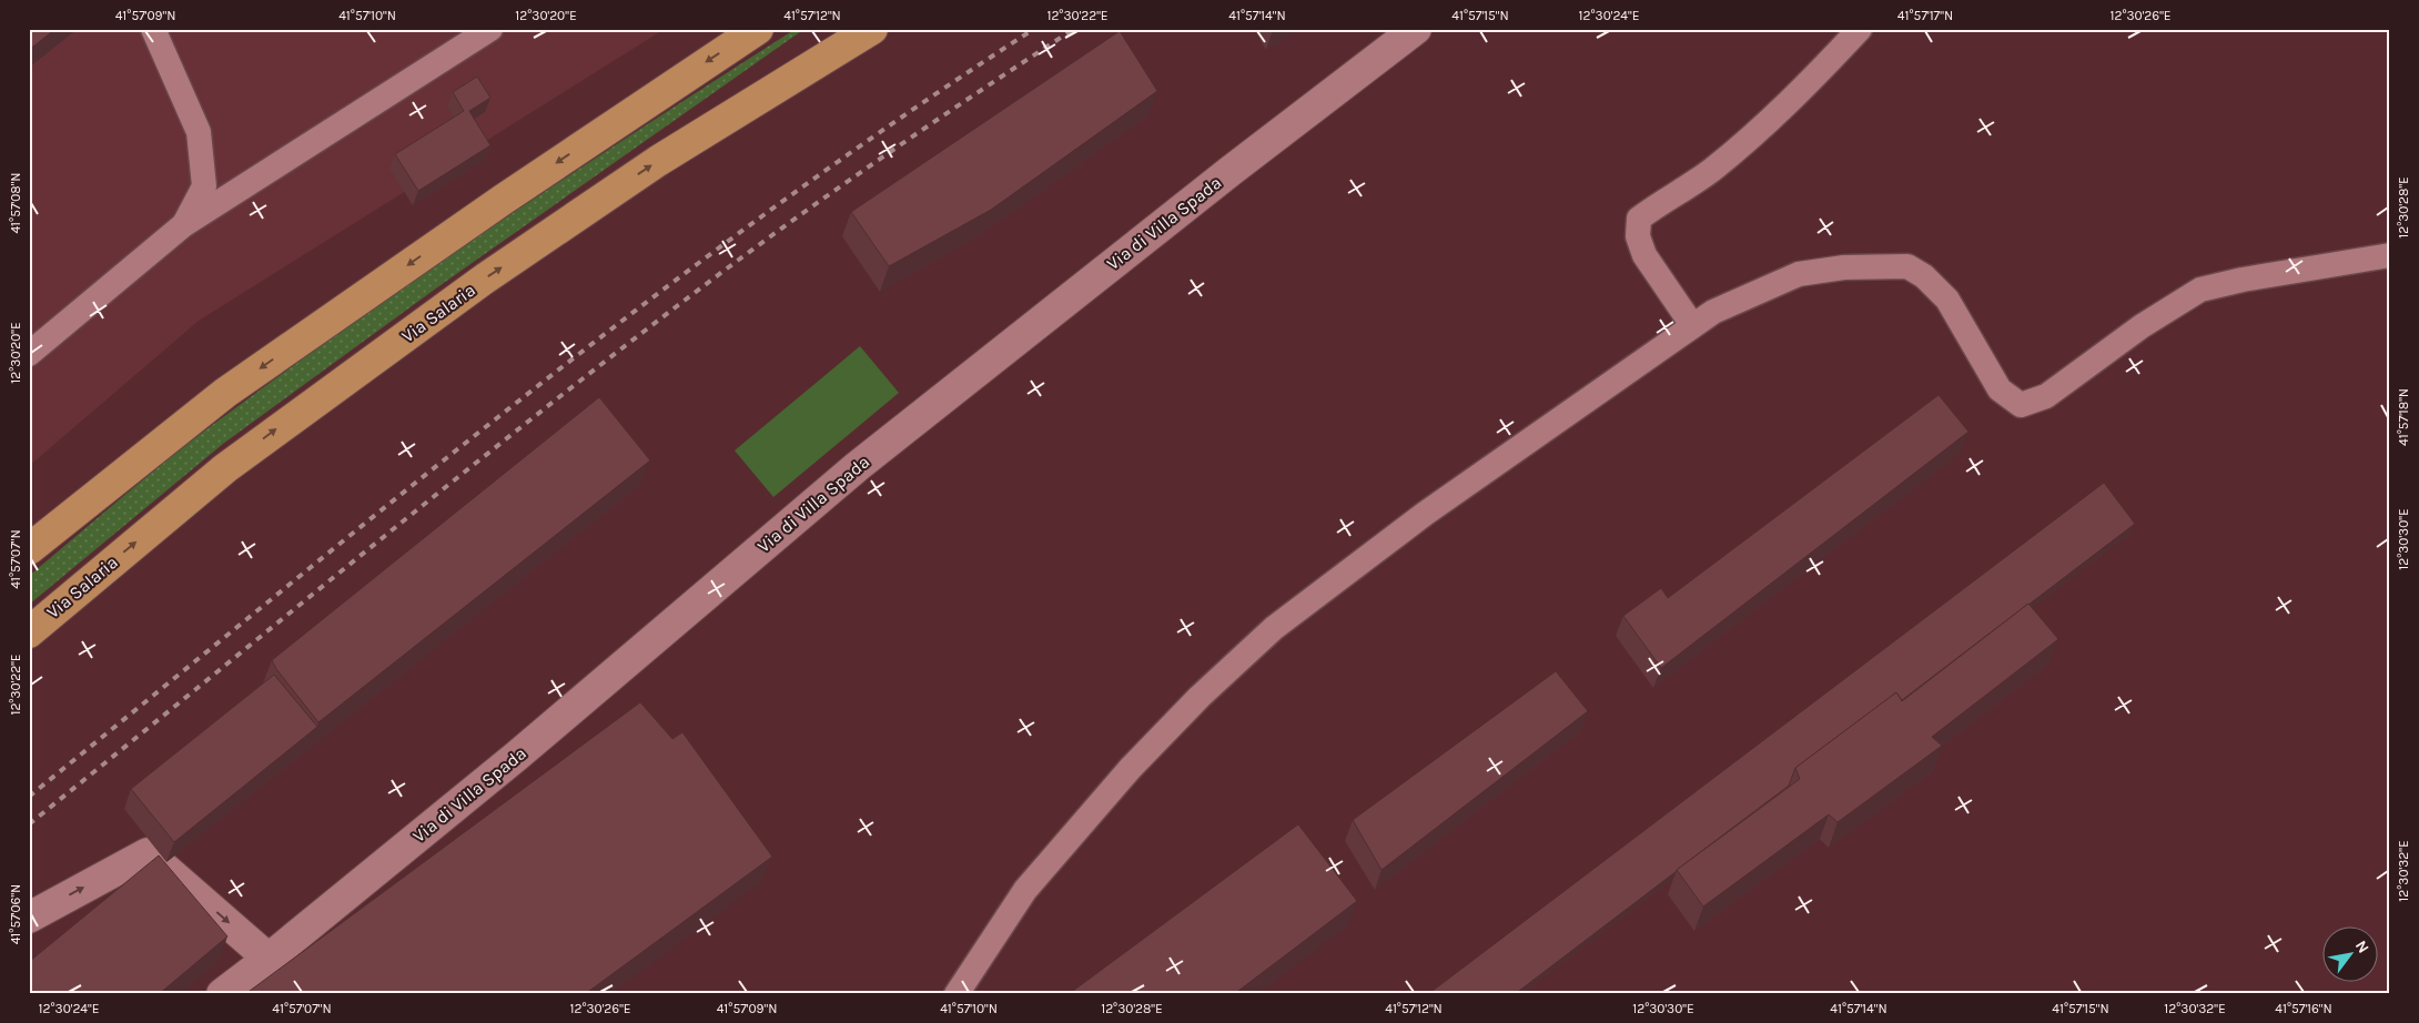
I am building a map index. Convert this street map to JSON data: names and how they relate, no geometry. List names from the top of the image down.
{
  "streets": {
    "main road": ["Via Salaria"],
    "street": ["Via di Villa Spada"]
  },
  "north": "top right",
  "coordinates": [
    "41°57'09\"N",
    "41°57'10\"N",
    "12°30'20\"E",
    "41°57'12\"N",
    "12°30'22\"E",
    "41°57'14\"N",
    "41°57'15\"N",
    "12°30'24\"E",
    "41°57'17\"N",
    "12°30'26\"E",
    "41°57'08\"N",
    "12°30'28\"E",
    "41°57'18\"N",
    "12°30'30\"E",
    "41°57'07\"N",
    "12°30'32\"E",
    "41°57'06\"N",
    "41°57'16\"N"
  ]
}
